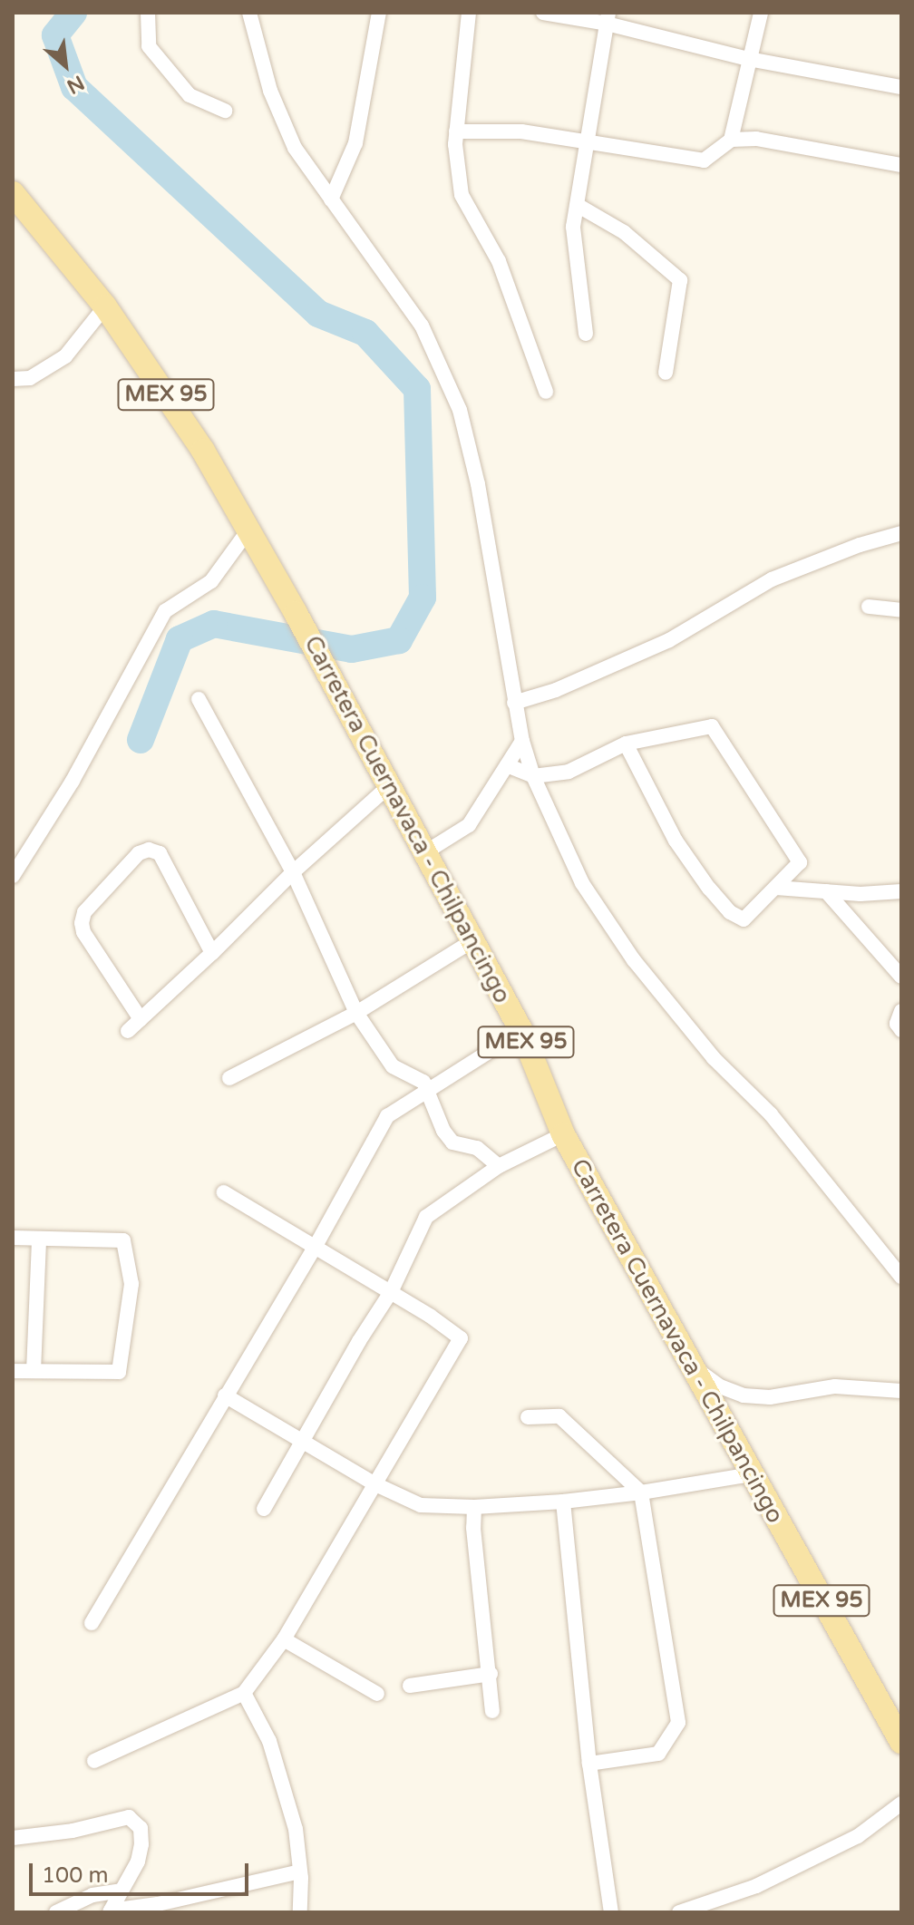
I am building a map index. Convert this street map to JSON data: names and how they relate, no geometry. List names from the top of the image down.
{
  "streets": {
    "main road": ["MEX 95", "Carretera Cuernavaca - Chilpancingo"]
  },
  "scale_bar": "100 m",
  "north": "bottom right"
}
